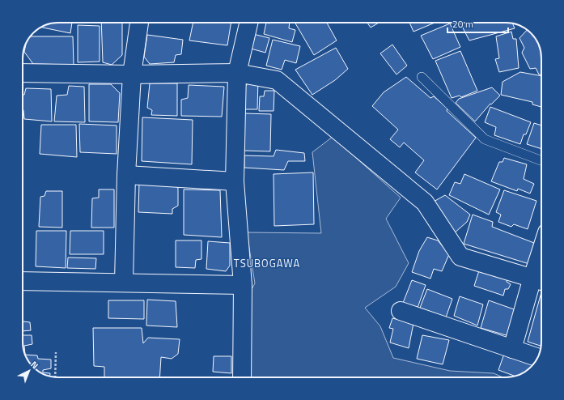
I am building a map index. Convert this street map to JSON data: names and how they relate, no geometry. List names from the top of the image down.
{
  "districts": ["TSUBOGAWA"],
  "scale_bar": "20 m",
  "north": "top right"
}
